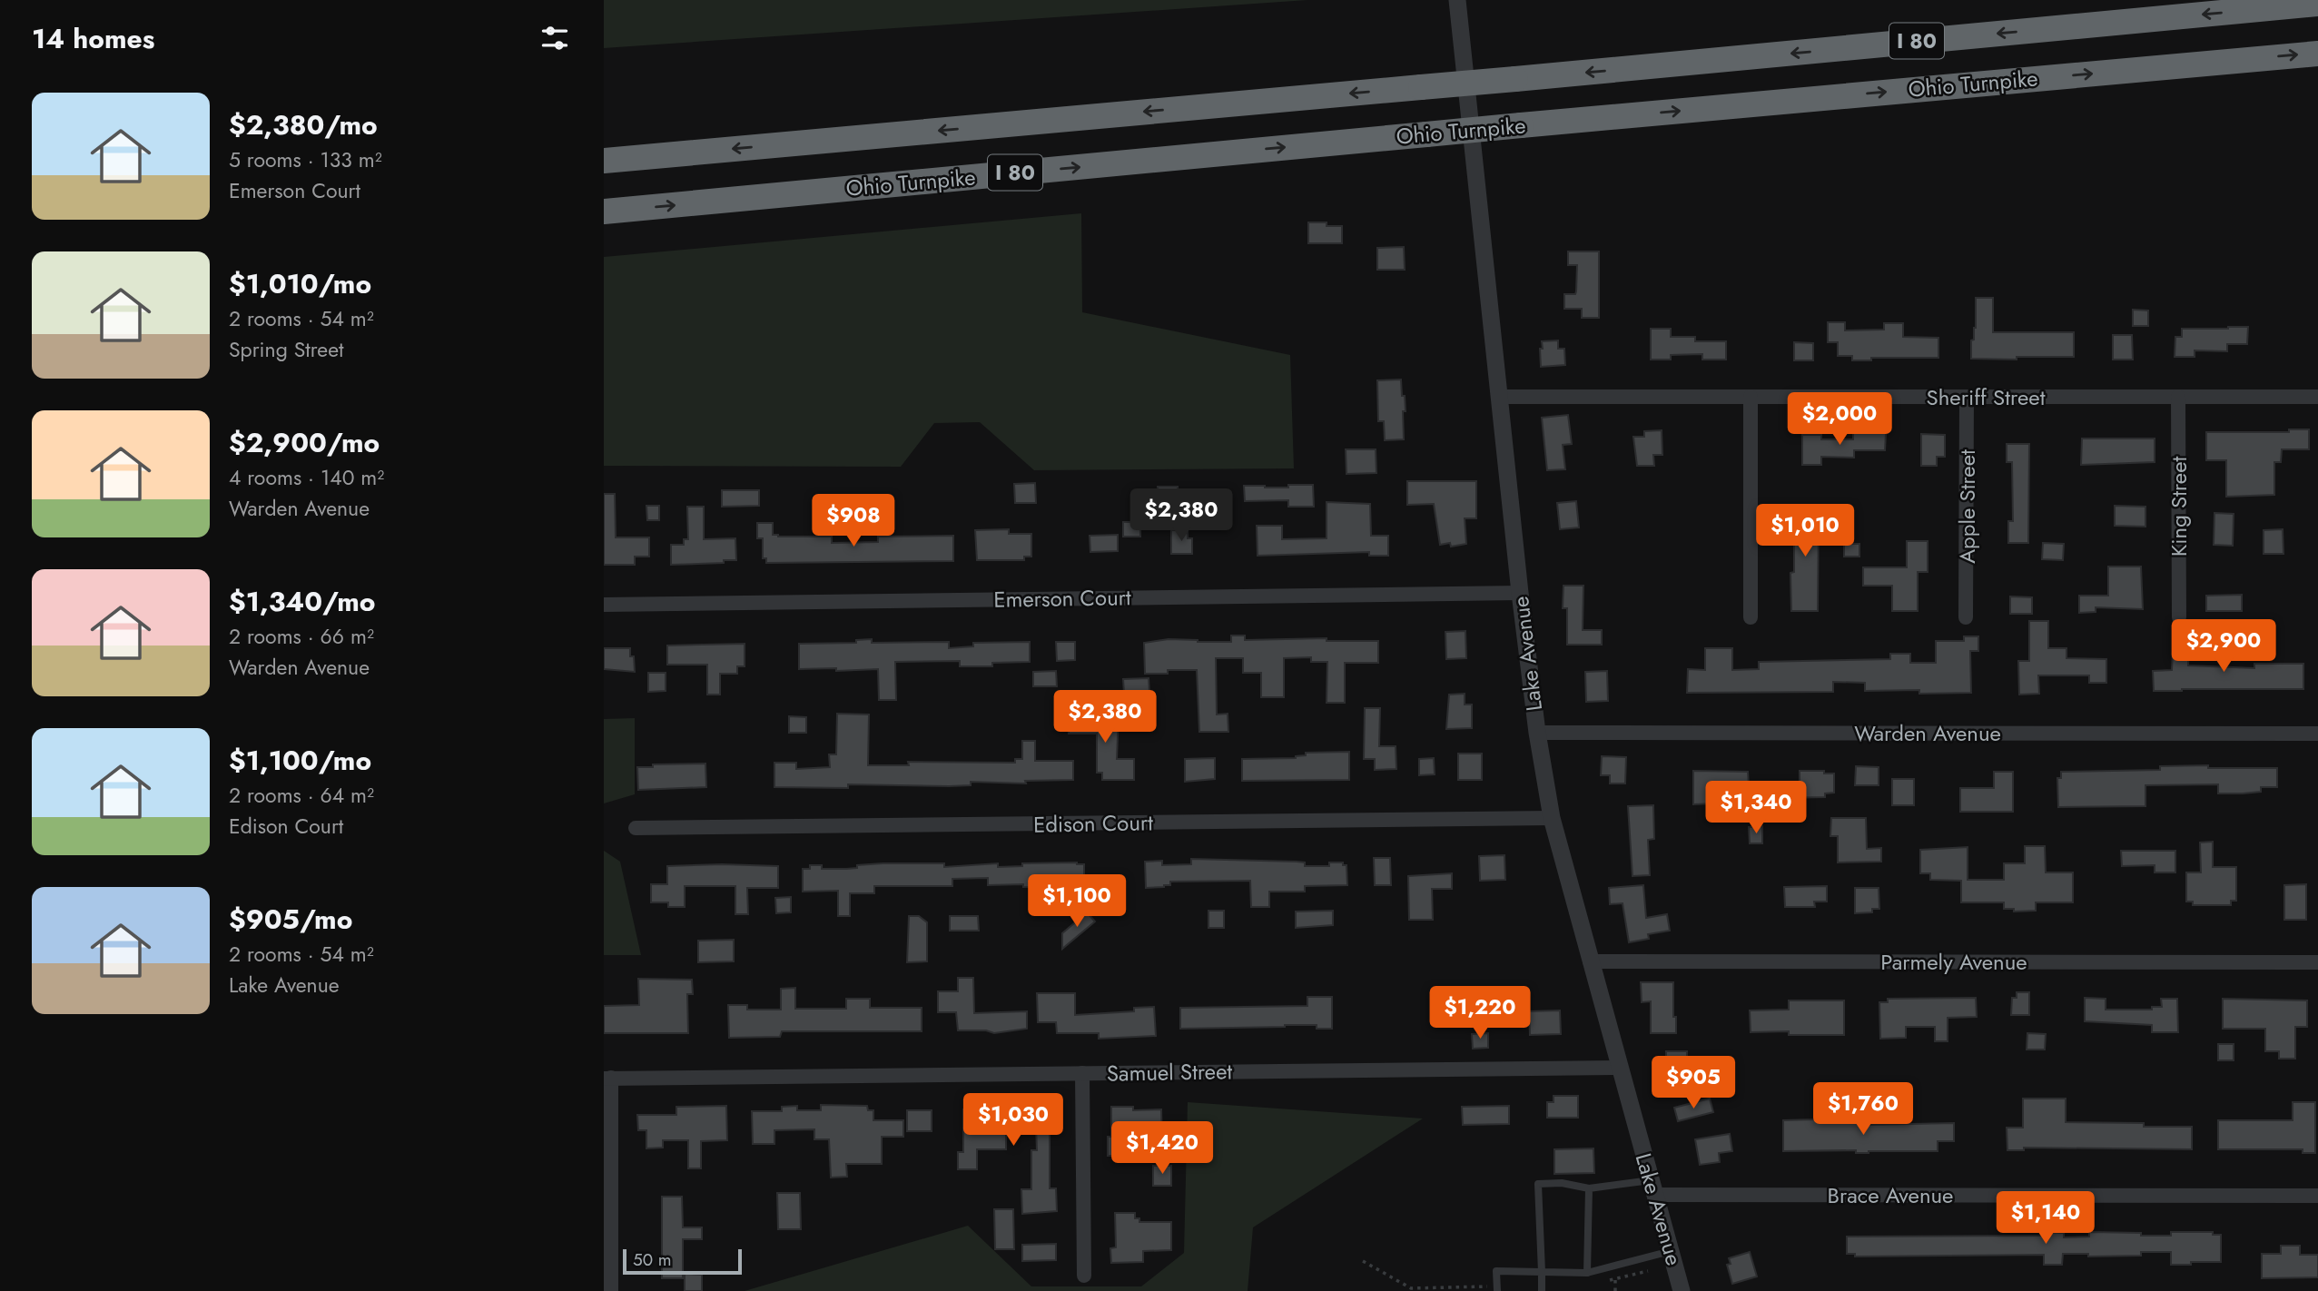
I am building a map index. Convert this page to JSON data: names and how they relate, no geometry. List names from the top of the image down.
{
  "streets": {
    "highway": ["I 80", "Ohio Turnpike"],
    "street": [
      "Sheriff Street",
      "Apple Street",
      "King Street",
      "Emerson Court",
      "Lake Avenue",
      "Warden Avenue",
      "Edison Court",
      "Parmely Avenue",
      "Samuel Street",
      "Brace Avenue"
    ]
  },
  "crossings": [
    ["Sheriff Street", "Apple Street"],
    ["Sheriff Street", "King Street"],
    ["Sheriff Street", "Lake Avenue"],
    ["Emerson Court", "Lake Avenue"],
    ["Lake Avenue", "Warden Avenue"],
    ["Lake Avenue", "Edison Court"],
    ["Lake Avenue", "Parmely Avenue"],
    ["Lake Avenue", "Samuel Street"],
    ["Lake Avenue", "Brace Avenue"]
  ],
  "scale_bar": "50 m",
  "page": {
    "heading": "14 homes",
    "list": [
      {
        "name": "$2,380/mo",
        "note": "5 rooms · 133 m² · Emerson Court"
      },
      {
        "name": "$1,010/mo",
        "note": "2 rooms · 54 m² · Spring Street"
      },
      {
        "name": "$2,900/mo",
        "note": "4 rooms · 140 m² · Warden Avenue"
      },
      {
        "name": "$1,340/mo",
        "note": "2 rooms · 66 m² · Warden Avenue"
      },
      {
        "name": "$1,100/mo",
        "note": "2 rooms · 64 m² · Edison Court"
      },
      {
        "name": "$905/mo",
        "note": "2 rooms · 54 m² · Lake Avenue"
      }
    ],
    "price": [
      "$2,000",
      "$2,380",
      "$908",
      "$1,010",
      "$2,900",
      "$2,380",
      "$1,340",
      "$1,100",
      "$1,220",
      "$905",
      "$1,760",
      "$1,030",
      "$1,420",
      "$1,140"
    ],
    "scale": "50 m"
  }
}
